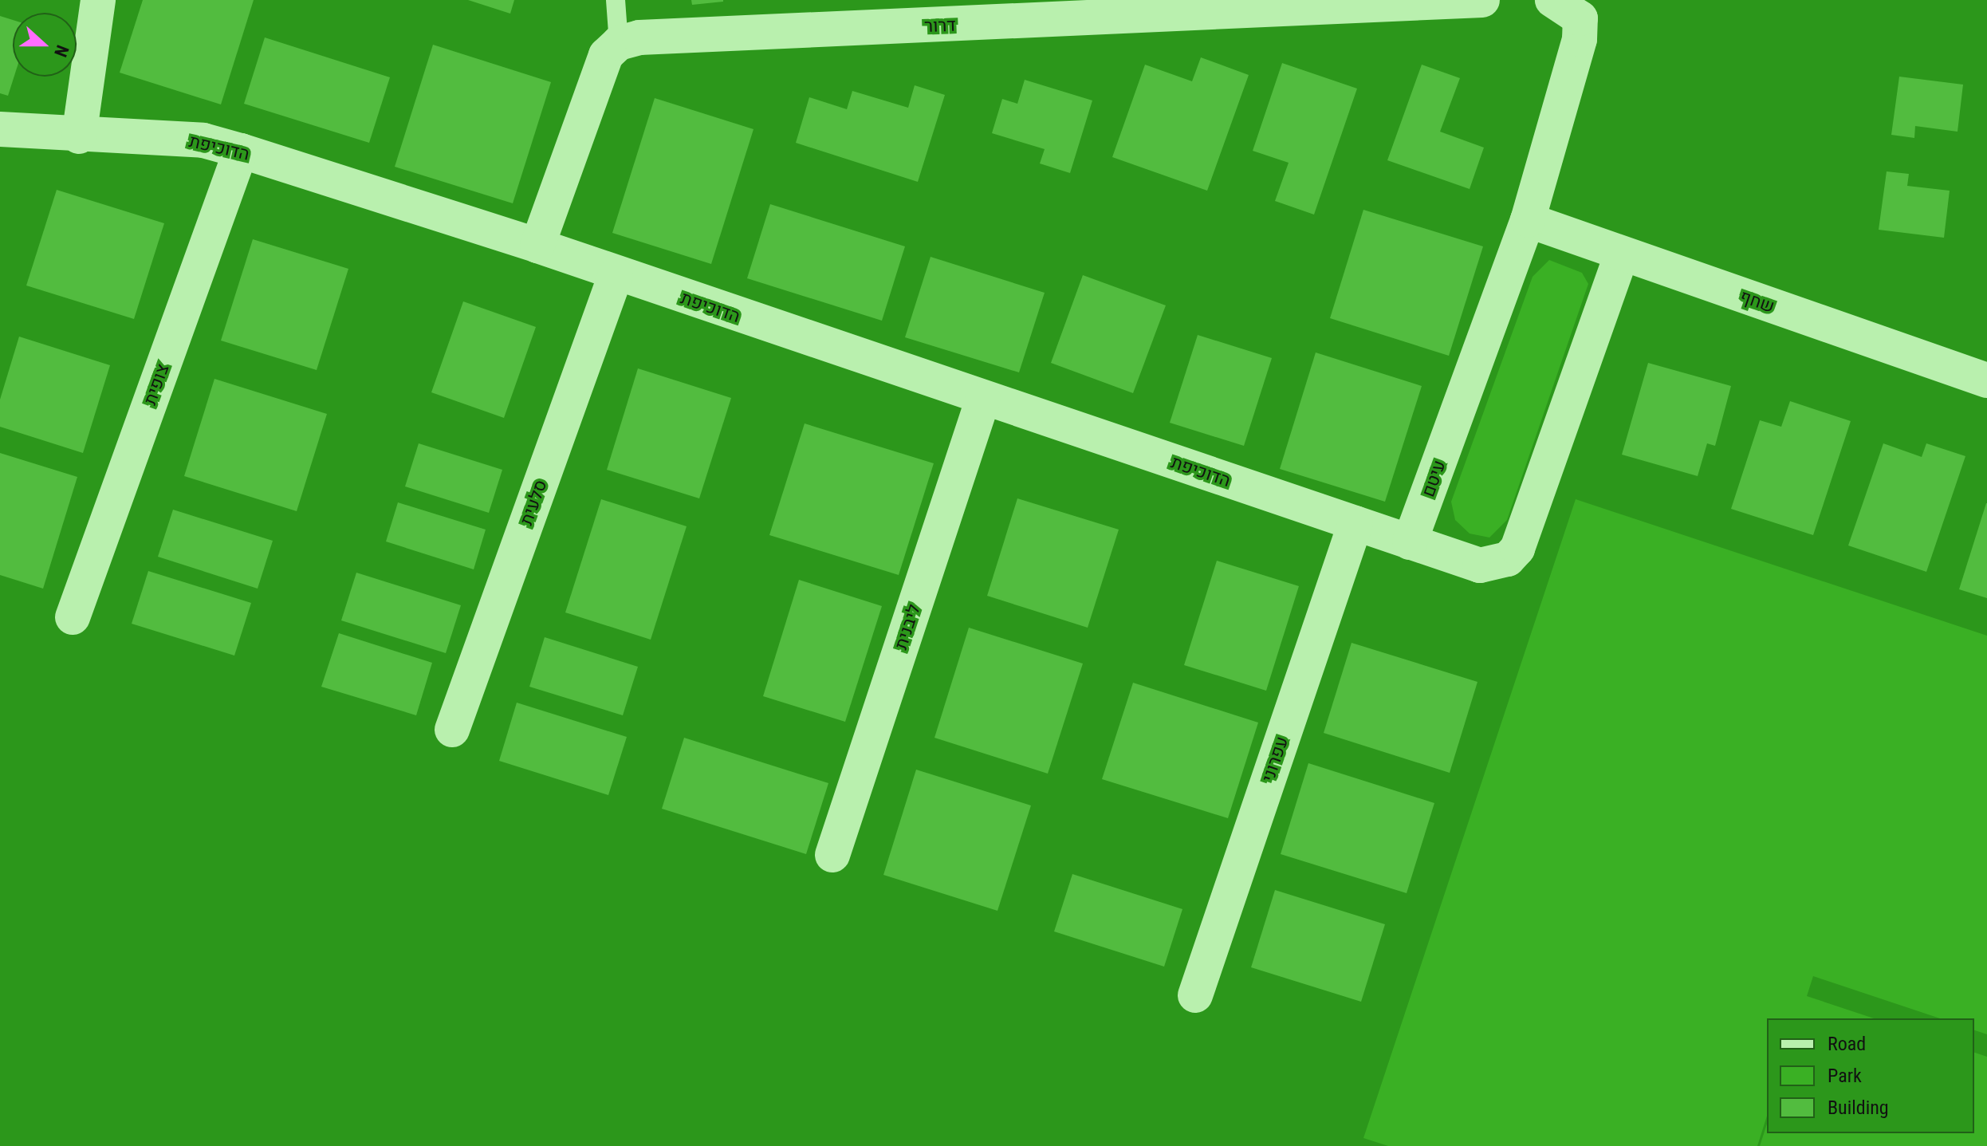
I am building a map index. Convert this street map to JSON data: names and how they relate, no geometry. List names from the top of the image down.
{
  "streets": {
    "street": [
      "דרור",
      "הדוכיפת",
      "שחף",
      "צופית",
      "עיטם",
      "סלעית",
      "ליבנית",
      "עפרוני"
    ]
  },
  "crossings": [
    ["הדוכיפת", "צופית"],
    ["הדוכיפת", "עיטם"],
    ["הדוכיפת", "סלעית"],
    ["הדוכיפת", "ליבנית"],
    ["הדוכיפת", "עפרוני"],
    ["שחף", "עיטם"]
  ],
  "legend": ["Road", "Park", "Building"],
  "north": "right"
}
